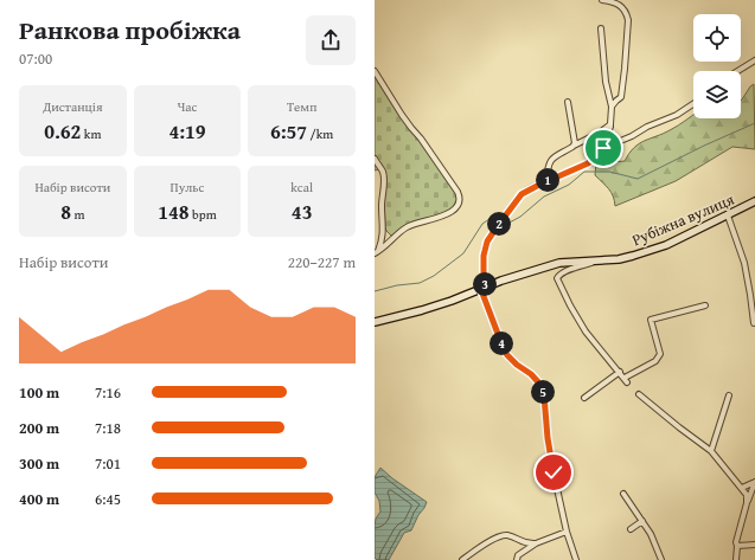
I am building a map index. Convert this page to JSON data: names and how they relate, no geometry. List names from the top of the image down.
{
  "streets": {
    "street": ["Рубіжна вулиця"]
  },
  "page": {
    "heading": ["Ранкова пробіжка", "07:00"],
    "stats": [
      ["Дистанція", "0.62 km"],
      ["Час", "4:19"],
      ["Темп", "6:57 /km"],
      ["Набір висоти", "8 m"],
      ["Пульс", "148 bpm"],
      ["kcal", "43"]
    ],
    "pins": [
      "1",
      "2",
      "3",
      "4",
      "5"
    ],
    "chart": ["Набір висоти", "220–227 m"],
    "list": [
      {
        "name": "100 m",
        "note": "7:16"
      },
      {
        "name": "200 m",
        "note": "7:18"
      },
      {
        "name": "300 m",
        "note": "7:01"
      },
      {
        "name": "400 m",
        "note": "6:45"
      }
    ]
  }
}
